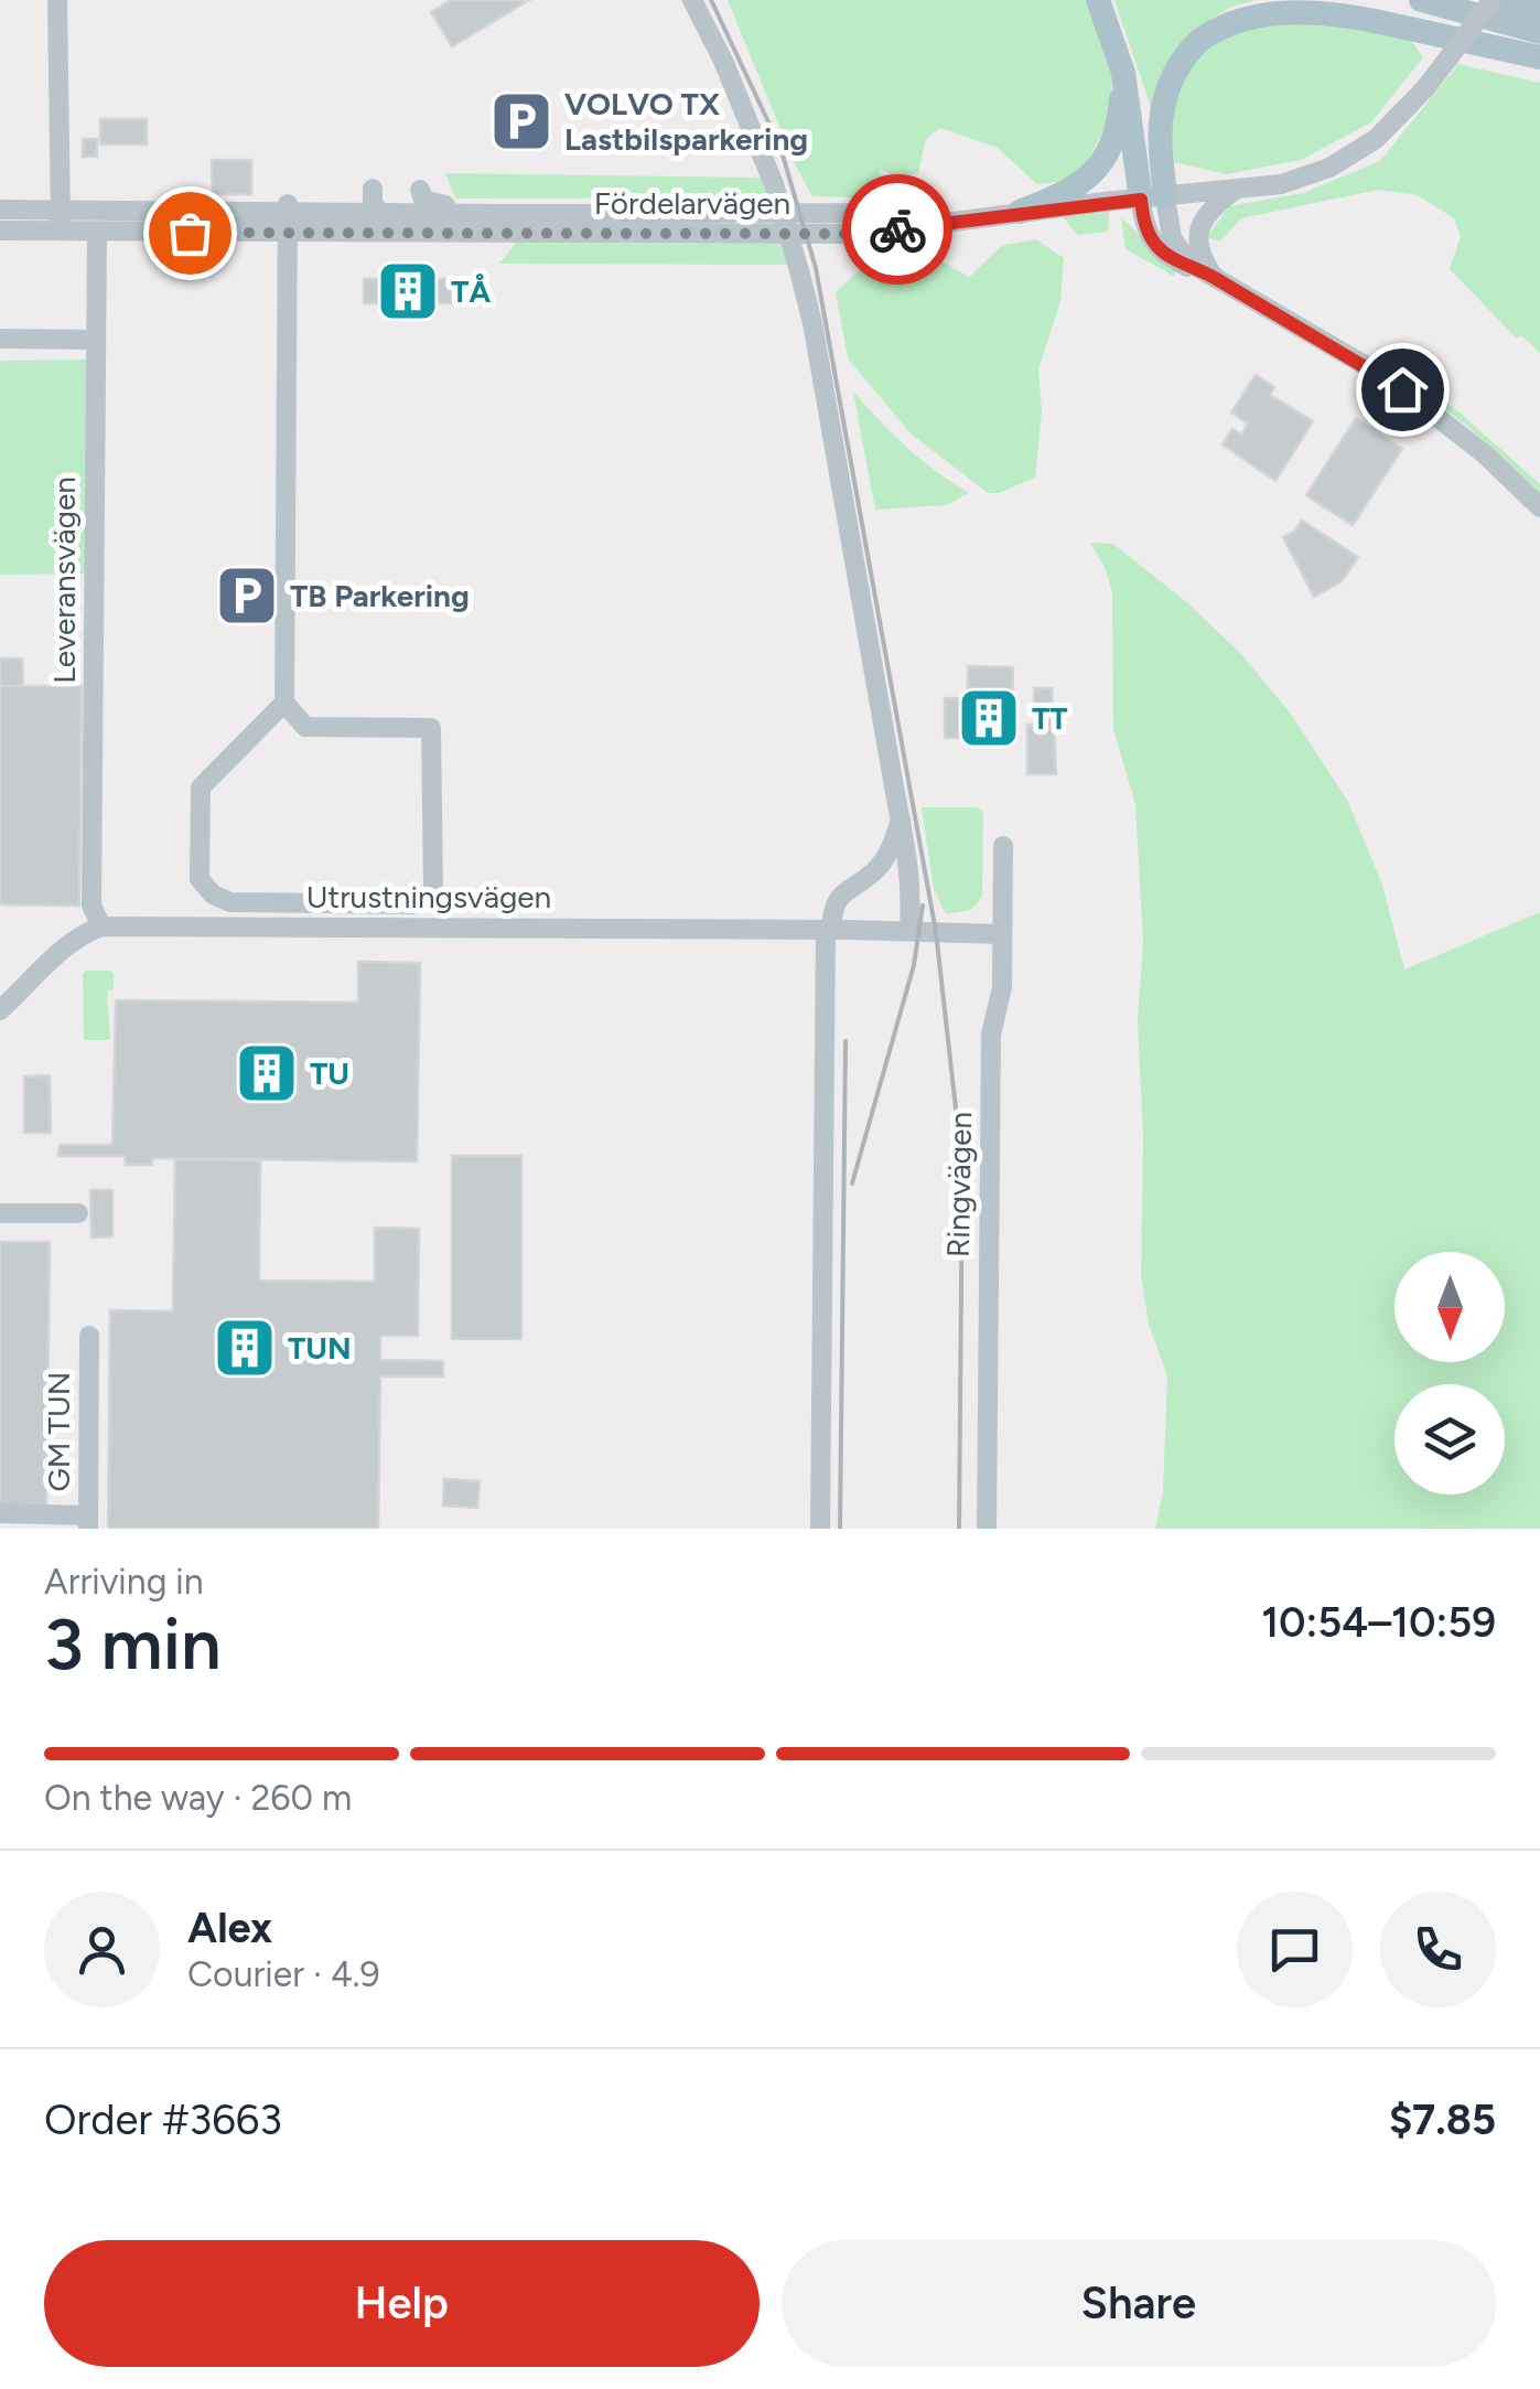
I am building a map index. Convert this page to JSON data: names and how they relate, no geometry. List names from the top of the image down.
{
  "streets": {
    "street": [
      "Fördelarvägen",
      "Leveransvägen",
      "Utrustningsvägen",
      "Ringvägen",
      "GM TUN"
    ]
  },
  "crossings": [
    ["Leveransvägen", "Utrustningsvägen"]
  ],
  "places": {
    "parking": ["VOLVO TX Lastbilsparkering", "TB Parkering"],
    "building": [
      "TÅ",
      "TT",
      "TU",
      "TUN"
    ]
  },
  "north": "bottom",
  "page": {
    "heading": ["3 min", "Arriving in", "10:54–10:59"],
    "panel": [
      "Alex",
      "Courier · 4.9",
      "Order #3663",
      "$7.85"
    ],
    "bar": "On the way · 260 m",
    "buttons": ["Help", "Share"]
  }
}
